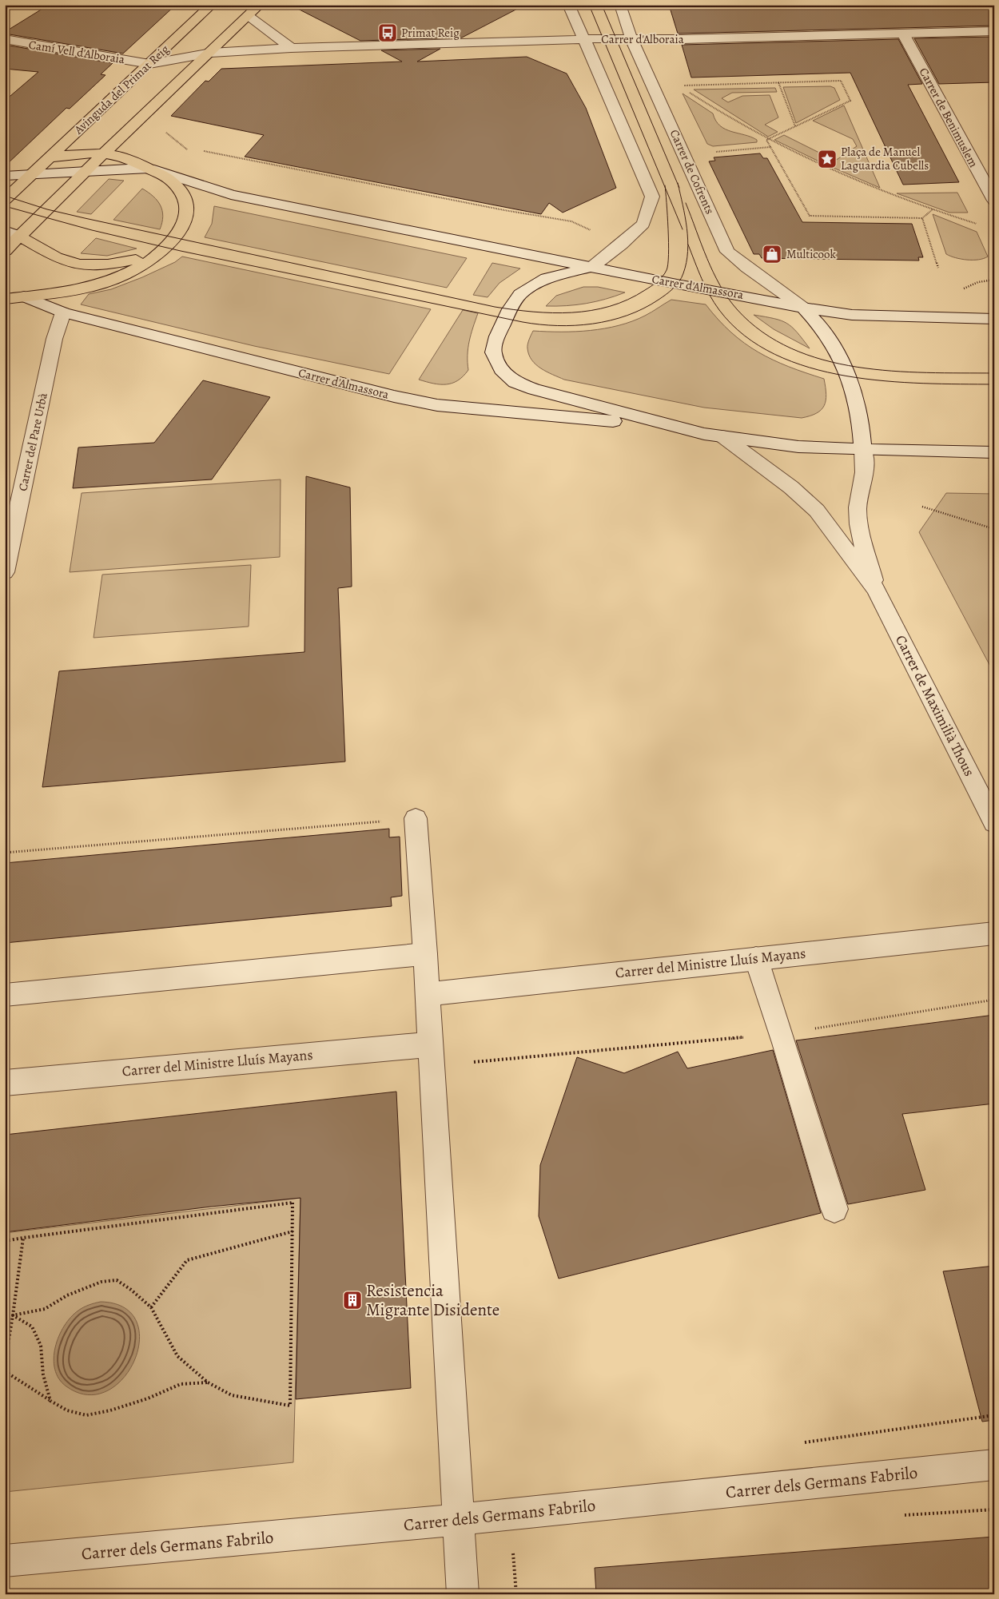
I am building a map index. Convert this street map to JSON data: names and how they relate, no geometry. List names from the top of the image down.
{
  "streets": {
    "main road": ["Avinguda del Primat Reig"],
    "street": [
      "Carrer d'Alboraia",
      "Camí Vell d'Alboraia",
      "Carrer de Benimuslem",
      "Carrer de Cofrents",
      "Carrer d'Almassora",
      "Carrer del Pare Urbà",
      "Carrer de Maximilià Thous",
      "Carrer del Ministre Lluís Mayans",
      "Carrer dels Germans Fabrilo"
    ]
  },
  "crossings": [
    ["Carrer d'Alboraia", "Camí Vell d'Alboraia"],
    ["Carrer d'Alboraia", "Avinguda del Primat Reig"],
    ["Carrer d'Alboraia", "Carrer de Benimuslem"],
    ["Carrer d'Alboraia", "Carrer de Cofrents"],
    ["Camí Vell d'Alboraia", "Avinguda del Primat Reig"],
    ["Carrer de Cofrents", "Carrer d'Almassora"],
    ["Carrer d'Almassora", "Carrer del Pare Urbà"],
    ["Carrer d'Almassora", "Carrer de Maximilià Thous"]
  ],
  "places": {
    "bus stop": ["Primat Reig"],
    "place": ["Plaça de Manuel Laguardia Cubells"],
    "shop": ["Multicook"],
    "building": ["Resistencia Migrante Disidente"]
  }
}
